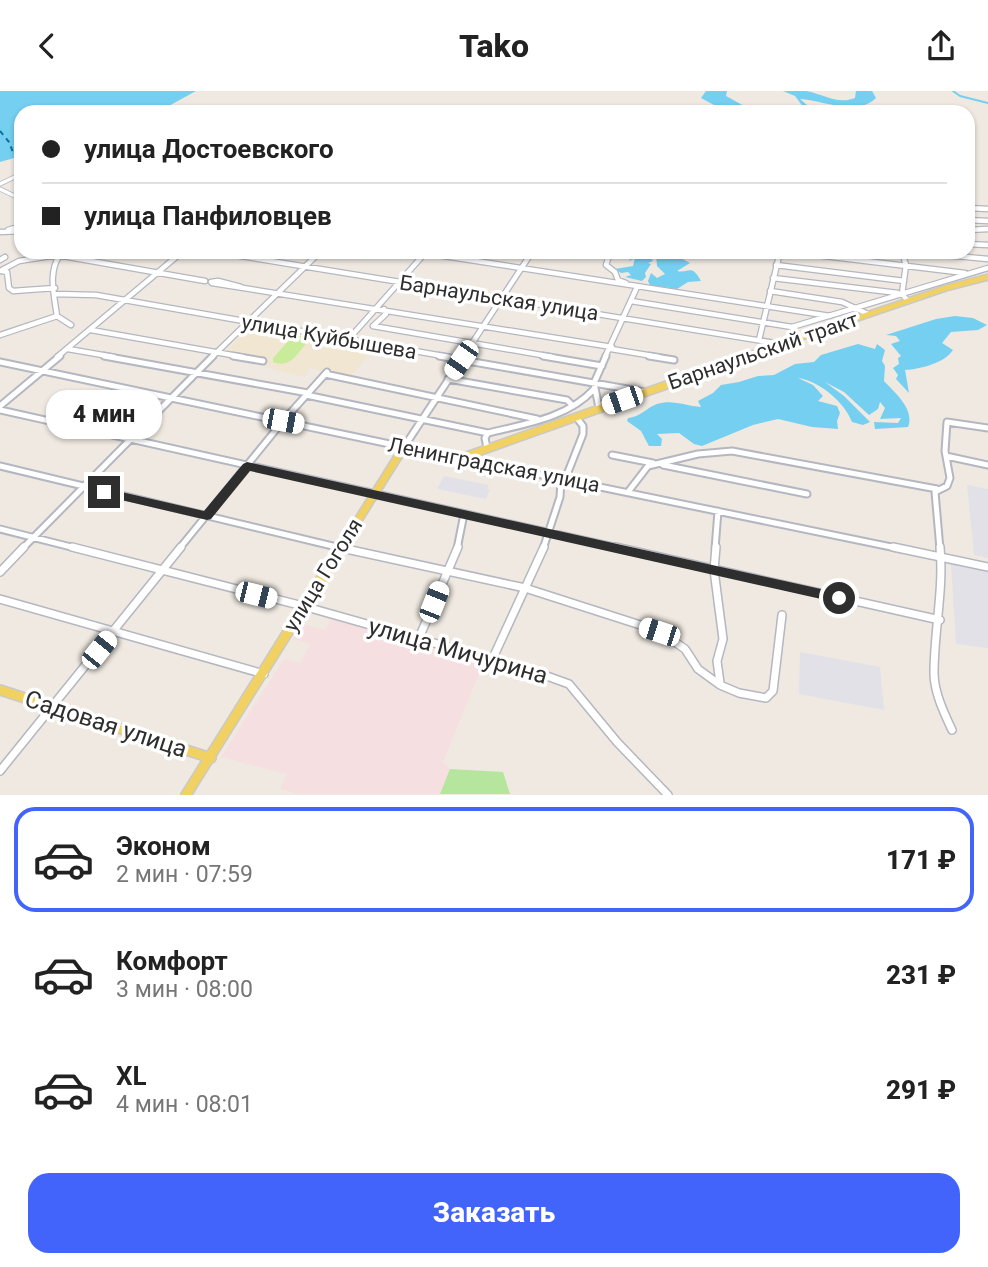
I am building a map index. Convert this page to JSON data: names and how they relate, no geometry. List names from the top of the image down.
{
  "streets": {
    "main road": [
      "Барнаульский тракт",
      "Ленинградская улица",
      "улица Гоголя",
      "Садовая улица"
    ],
    "street": ["Барнаульская улица", "улица Куйбышева", "улица Мичурина"]
  },
  "crossings": [
    ["Барнаульская улица", "Барнаульский тракт"],
    ["Барнаульская улица", "улица Гоголя"],
    ["улица Куйбышева", "Барнаульский тракт"],
    ["улица Куйбышева", "улица Гоголя"],
    ["Барнаульский тракт", "Ленинградская улица"],
    ["Ленинградская улица", "улица Гоголя"],
    ["улица Гоголя", "улица Мичурина"],
    ["улица Гоголя", "Садовая улица"]
  ],
  "page": {
    "header": "Tako",
    "banner": ["улица Достоевского", "улица Панфиловцев"],
    "bubble": "4 мин",
    "list": [
      {
        "name": "Эконом",
        "note": "2 мин · 07:59",
        "value": "171 ₽"
      },
      {
        "name": "Комфорт",
        "note": "3 мин · 08:00",
        "value": "231 ₽"
      },
      {
        "name": "XL",
        "note": "4 мин · 08:01",
        "value": "291 ₽"
      }
    ],
    "buttons": "Заказать"
  }
}
